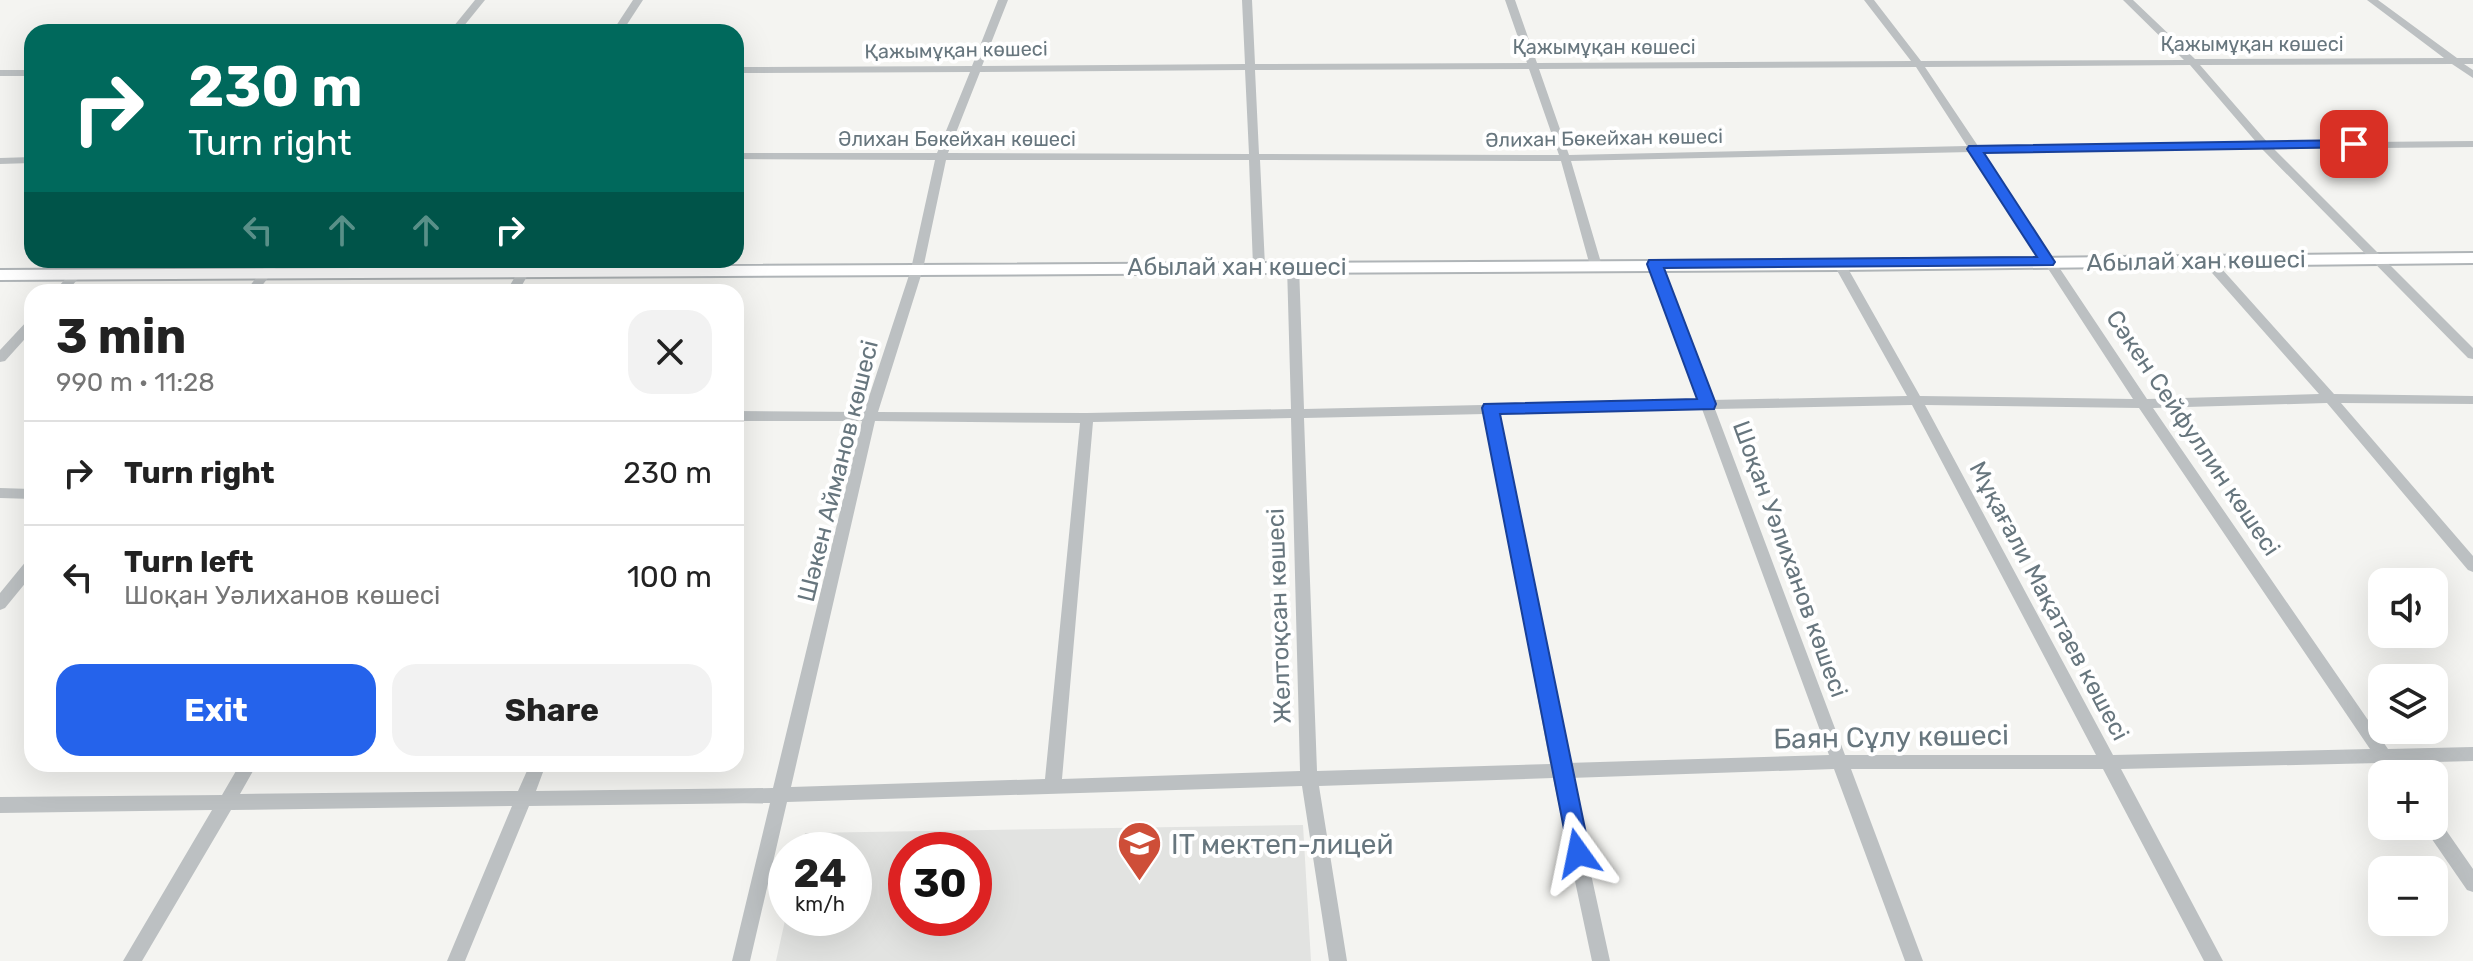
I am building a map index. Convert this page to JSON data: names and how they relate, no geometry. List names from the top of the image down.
{
  "streets": {
    "street": [
      "Қажымұқан көшесі",
      "Әлихан Бөкейхан көшесі",
      "Абылай хан көшесі",
      "Сәкен Сейфуллин көшесі",
      "Шәкен Айманов көшесі",
      "Шоқан Уәлиханов көшесі",
      "Мұқағали Мақатаев көшесі",
      "Желтоқсан көшесі",
      "Баян Сұлу көшесі"
    ]
  },
  "crossings": [
    ["Қажымұқан көшесі", "Сәкен Сейфуллин көшесі"],
    ["Қажымұқан көшесі", "Шәкен Айманов көшесі"],
    ["Әлихан Бөкейхан көшесі", "Сәкен Сейфуллин көшесі"],
    ["Әлихан Бөкейхан көшесі", "Шәкен Айманов көшесі"],
    ["Абылай хан көшесі", "Сәкен Сейфуллин көшесі"],
    ["Абылай хан көшесі", "Шәкен Айманов көшесі"],
    ["Абылай хан көшесі", "Шоқан Уәлиханов көшесі"],
    ["Абылай хан көшесі", "Мұқағали Мақатаев көшесі"],
    ["Абылай хан көшесі", "Желтоқсан көшесі"],
    ["Сәкен Сейфуллин көшесі", "Баян Сұлу көшесі"],
    ["Шәкен Айманов көшесі", "Баян Сұлу көшесі"],
    ["Шоқан Уәлиханов көшесі", "Баян Сұлу көшесі"],
    ["Мұқағали Мақатаев көшесі", "Баян Сұлу көшесі"],
    ["Желтоқсан көшесі", "Баян Сұлу көшесі"]
  ],
  "places": {
    "school or university": ["IT мектеп-лицей"]
  },
  "page": {
    "turn": ["230 m", "Turn right"],
    "heading": ["3 min", "990 m · 11:28"],
    "list": [
      {
        "name": "Turn right",
        "value": "230 m"
      },
      {
        "name": "Turn left",
        "note": "Шоқан Уәлиханов көшесі",
        "value": "100 m"
      }
    ],
    "map_buttons": ["+", "−"],
    "buttons": ["Exit", "Share"],
    "speed": "24 km/h",
    "limit": "30"
  }
}
